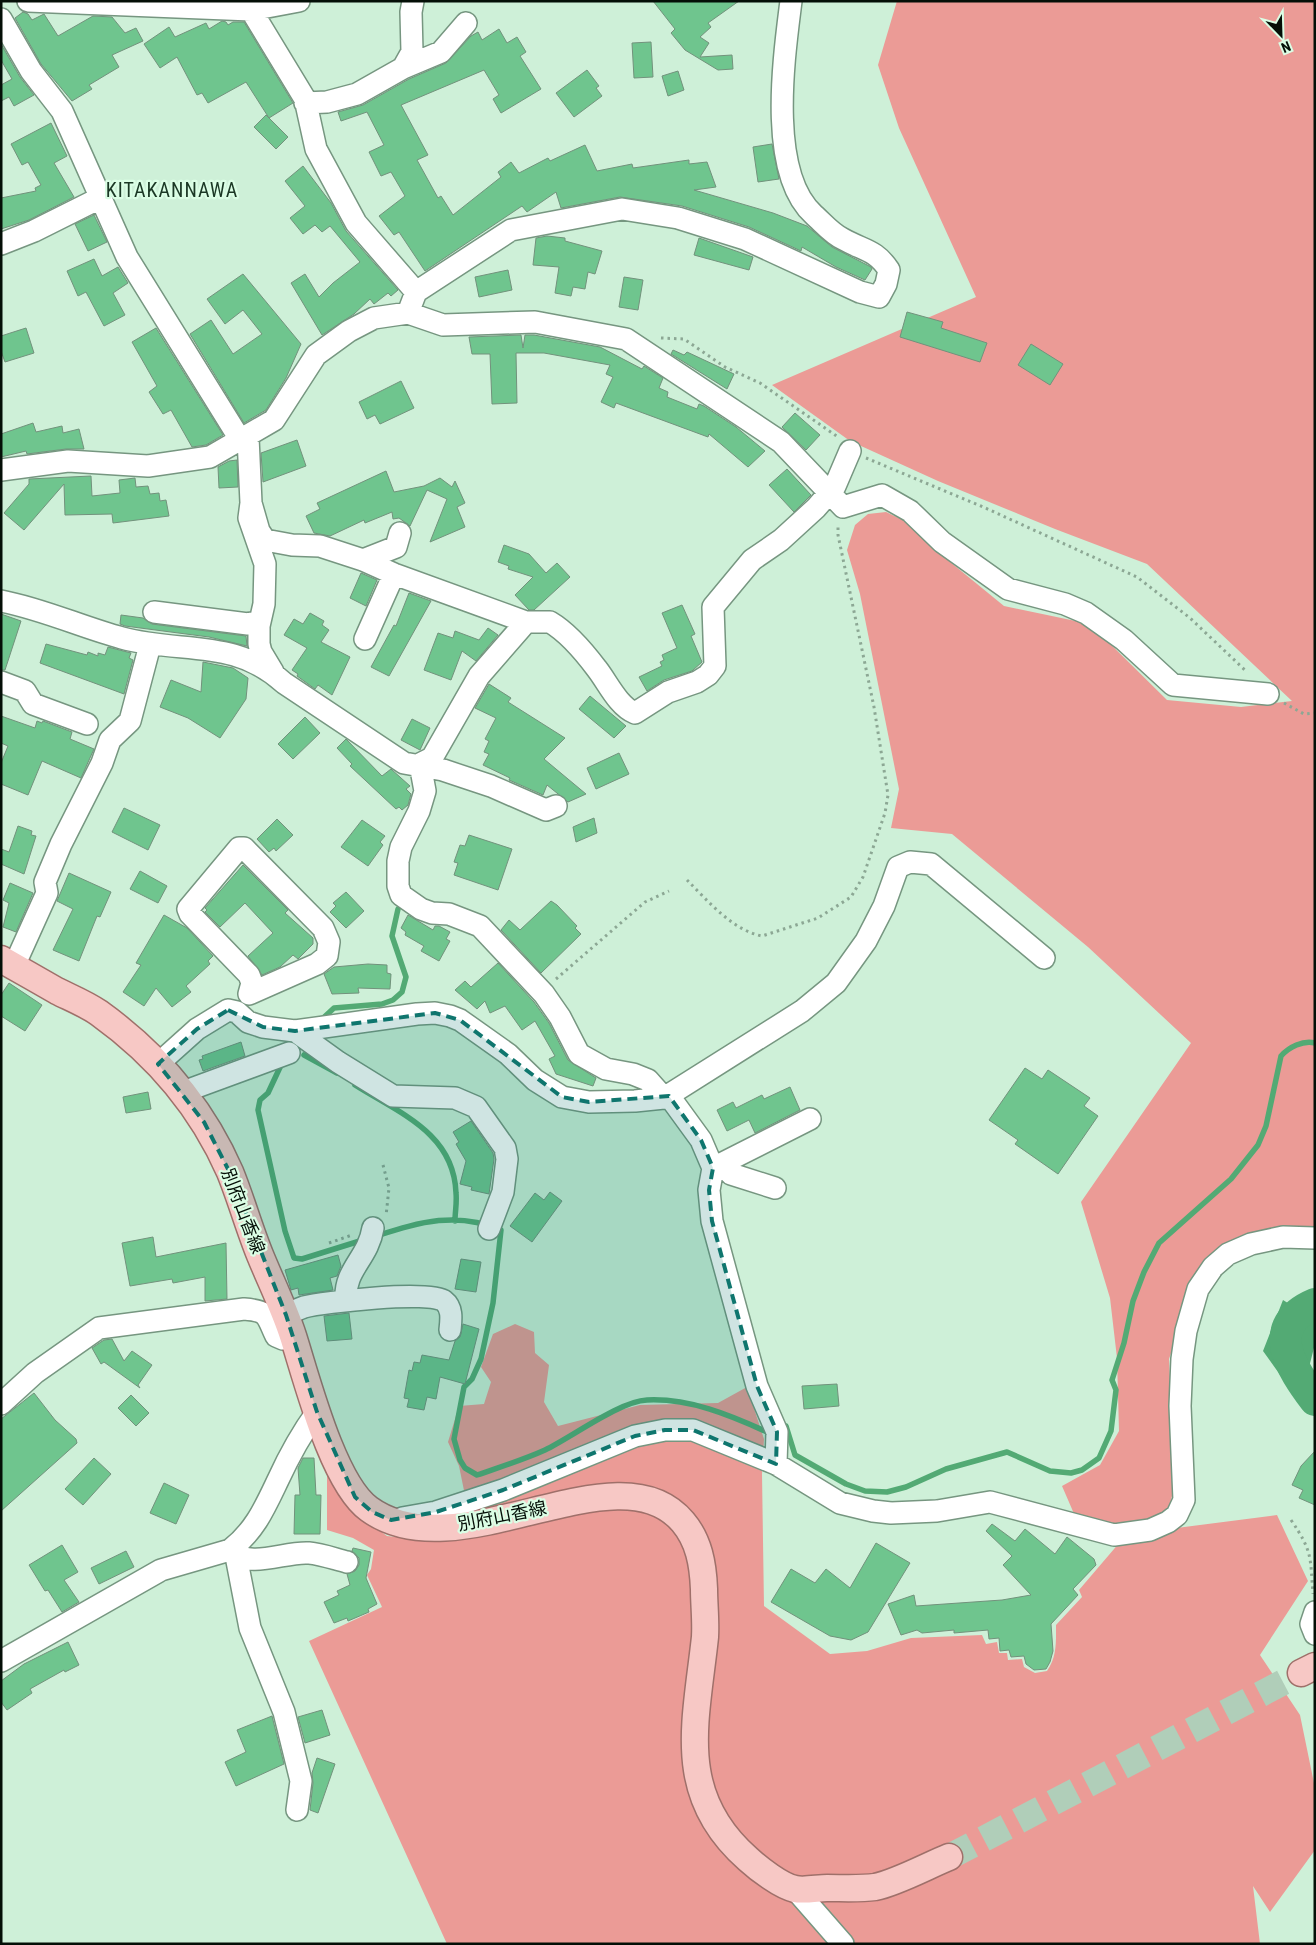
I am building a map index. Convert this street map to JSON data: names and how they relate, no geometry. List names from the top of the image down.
{
  "streets": {
    "main road": ["別府山香線"]
  },
  "districts": ["KITAKANNAWA"],
  "north": "bottom right"
}
